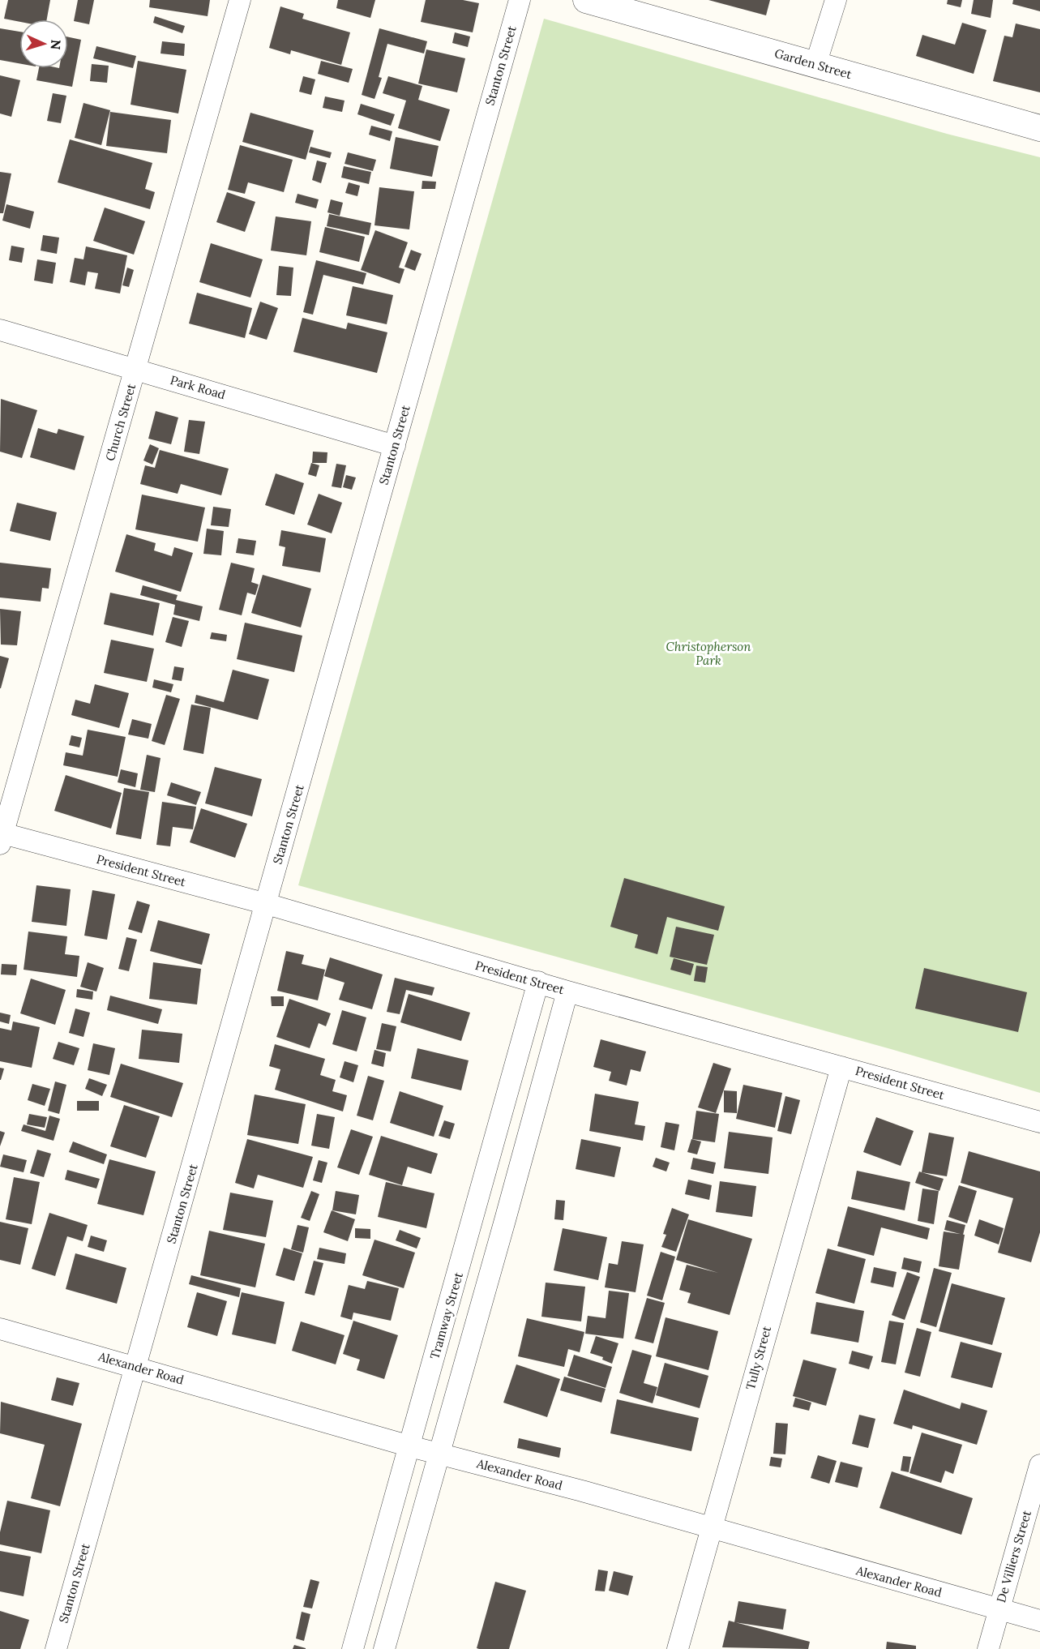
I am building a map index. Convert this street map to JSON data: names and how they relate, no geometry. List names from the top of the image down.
{
  "streets": {
    "street": [
      "Garden Street",
      "Stanton Street",
      "Park Road",
      "Church Street",
      "President Street",
      "Tramway Street",
      "Tully Street",
      "Alexander Road",
      "De Villiers Street"
    ]
  },
  "crossings": [
    ["Stanton Street", "Park Road"],
    ["Stanton Street", "President Street"],
    ["Stanton Street", "Alexander Road"],
    ["Park Road", "Church Street"],
    ["Church Street", "President Street"],
    ["President Street", "Tramway Street"],
    ["President Street", "Tully Street"],
    ["Tramway Street", "Alexander Road"],
    ["Tully Street", "Alexander Road"],
    ["Alexander Road", "De Villiers Street"]
  ],
  "parks": ["Christopherson Park"],
  "north": "right"
}
